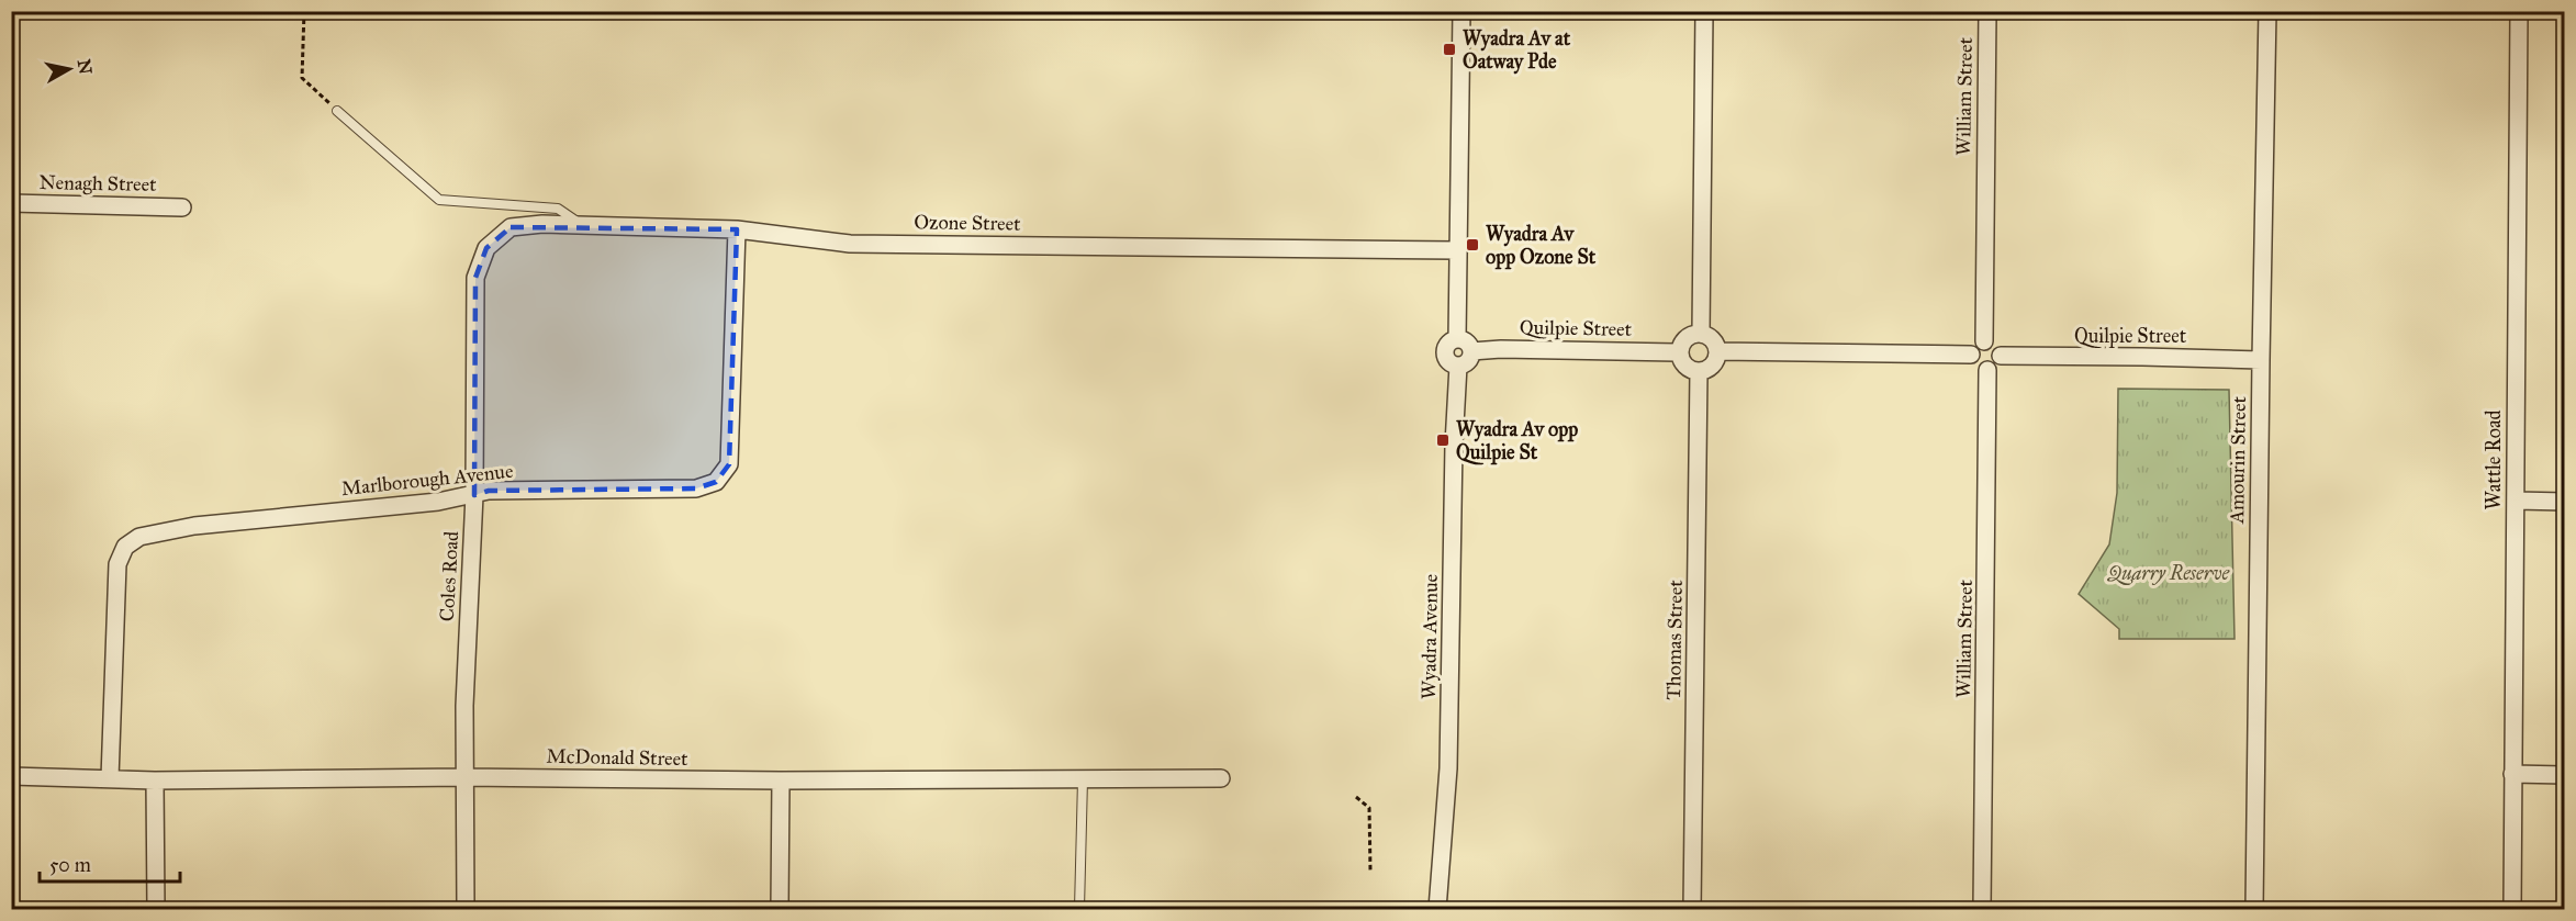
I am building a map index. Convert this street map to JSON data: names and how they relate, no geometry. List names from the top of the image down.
{
  "streets": {
    "street": [
      "William Street",
      "Nenagh Street",
      "Ozone Street",
      "Quilpie Street",
      "Amourin Street",
      "Wattle Road",
      "Marlborough Avenue",
      "Coles Road",
      "Wyadra Avenue",
      "Thomas Street",
      "McDonald Street"
    ]
  },
  "crossings": [
    ["William Street", "Quilpie Street"],
    ["Ozone Street", "Marlborough Avenue"],
    ["Ozone Street", "Coles Road"],
    ["Quilpie Street", "Amourin Street"],
    ["Quilpie Street", "Wyadra Avenue"],
    ["Quilpie Street", "Thomas Street"],
    ["Marlborough Avenue", "Coles Road"],
    ["Marlborough Avenue", "McDonald Street"],
    ["Coles Road", "McDonald Street"]
  ],
  "parks": ["Quarry Reserve"],
  "places": {
    "transit": ["Wyadra Av at Oatway Pde", "Wyadra Av opp Ozone St", "Wyadra Av opp Quilpie St"]
  },
  "scale_bar": "50 m",
  "north": "right"
}
